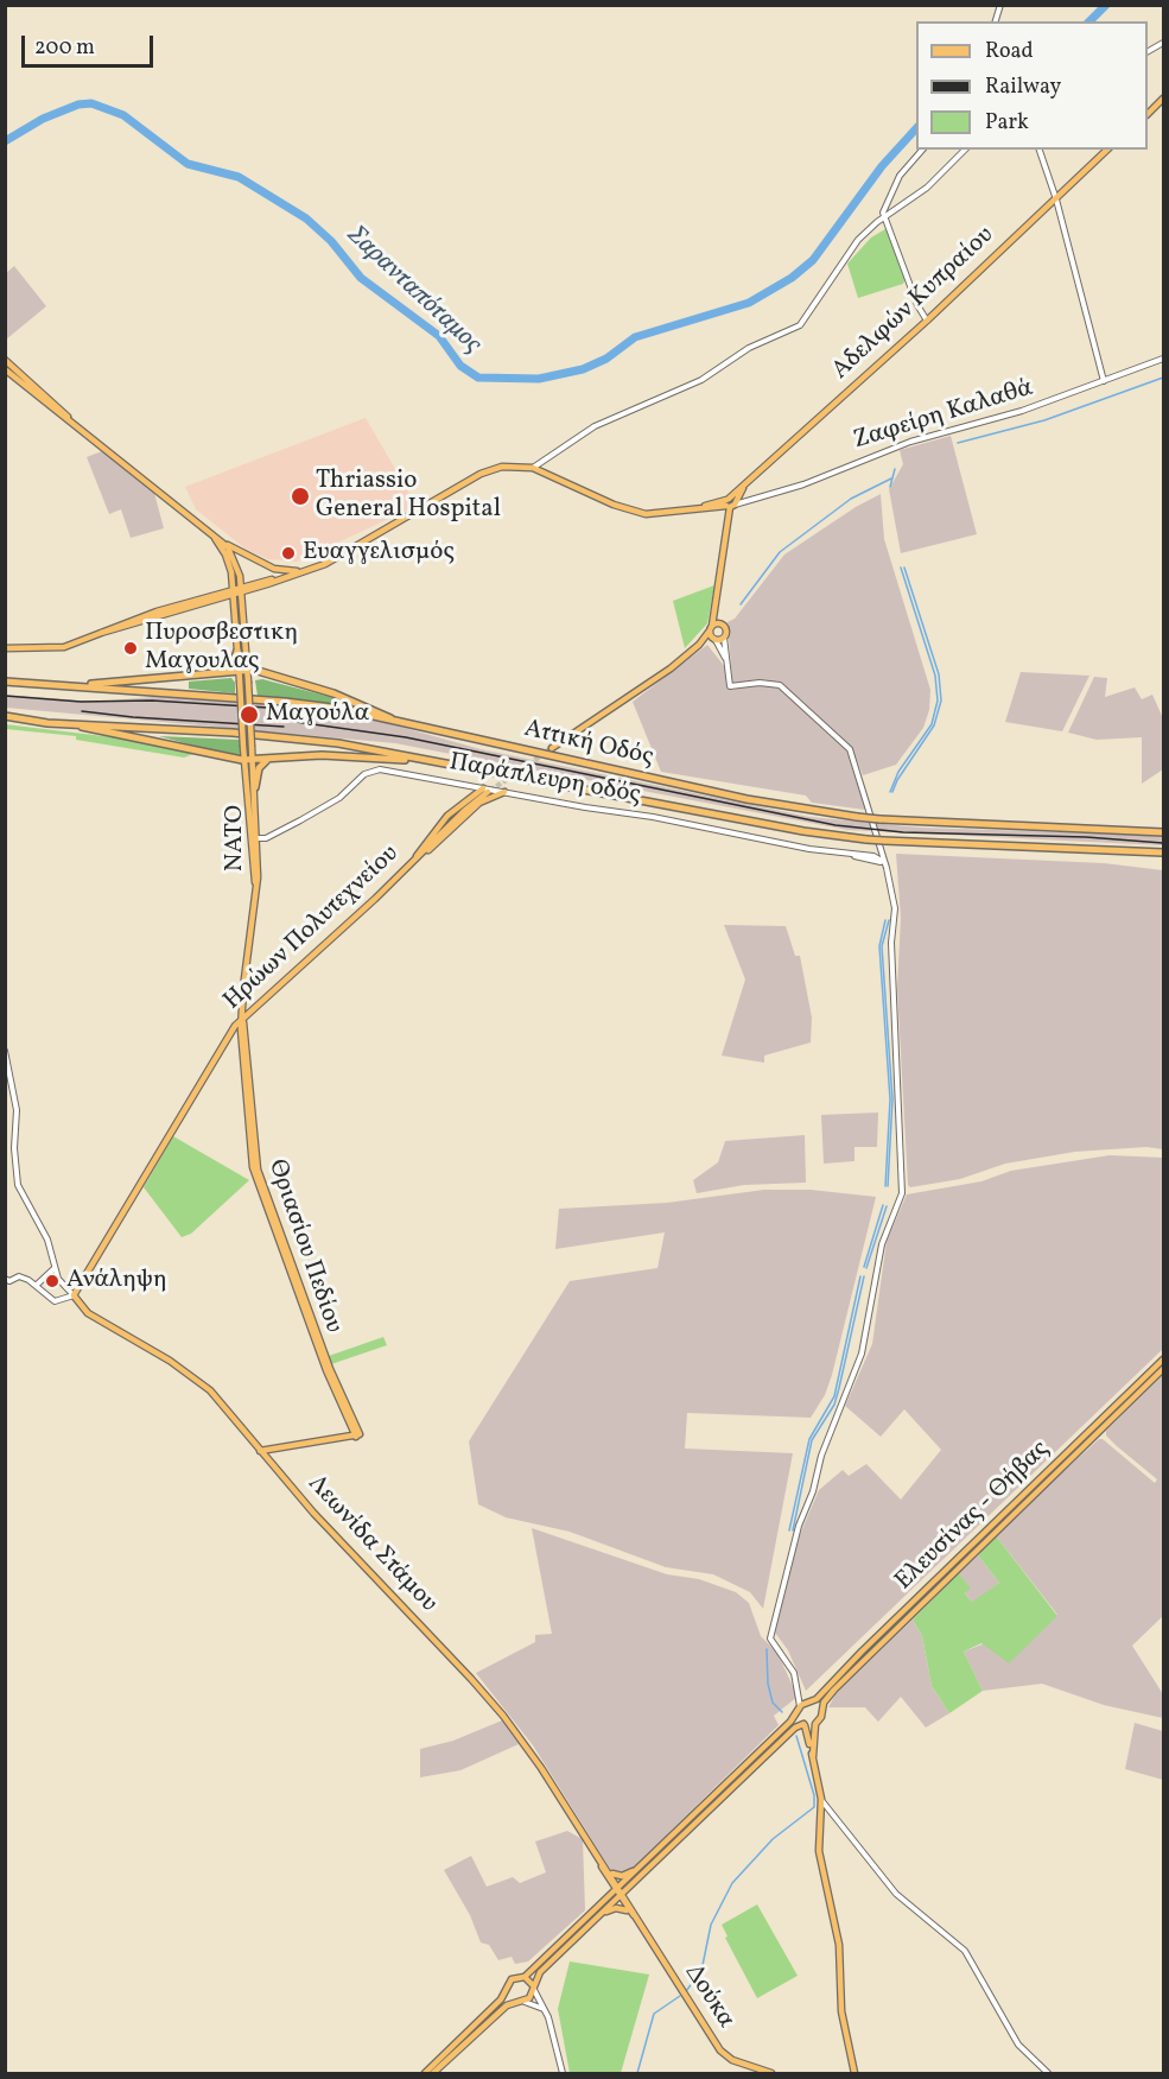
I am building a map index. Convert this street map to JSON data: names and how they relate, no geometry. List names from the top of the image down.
{
  "streets": {
    "highway": ["Αττική Οδός"],
    "main road": [
      "Αδελφών Κυπραίου",
      "ΝΑΤΟ",
      "Ηρώων Πολυτεχνείου",
      "Θριασίου Πεδίου",
      "Ελευσίνας - Θήβας",
      "Λεωνίδα Στάμου",
      "Δούκα"
    ],
    "street": ["Ζαφείρη Καλαθά", "Παράπλευρη οδός"]
  },
  "crossings": [
    ["Αδελφών Κυπραίου", "Ζαφείρη Καλαθά"],
    ["Παράπλευρη οδός", "ΝΑΤΟ"],
    ["Παράπλευρη οδός", "Ηρώων Πολυτεχνείου"],
    ["ΝΑΤΟ", "Θριασίου Πεδίου"],
    ["Ηρώων Πολυτεχνείου", "Θριασίου Πεδίου"],
    ["Ηρώων Πολυτεχνείου", "Λεωνίδα Στάμου"],
    ["Θριασίου Πεδίου", "Λεωνίδα Στάμου"],
    ["Ελευσίνας - Θήβας", "Λεωνίδα Στάμου"],
    ["Ελευσίνας - Θήβας", "Δούκα"],
    ["Λεωνίδα Στάμου", "Δούκα"]
  ],
  "water": ["Σαρανταπόταμος"],
  "places": [
    "Thriassio General Hospital",
    "Ευαγγελισμός",
    "Πυροσβεστικη Μαγουλας",
    "Μαγούλα",
    "Ανάληψη"
  ],
  "legend": ["Road", "Railway", "Park"],
  "scale_bar": "200 m"
}
